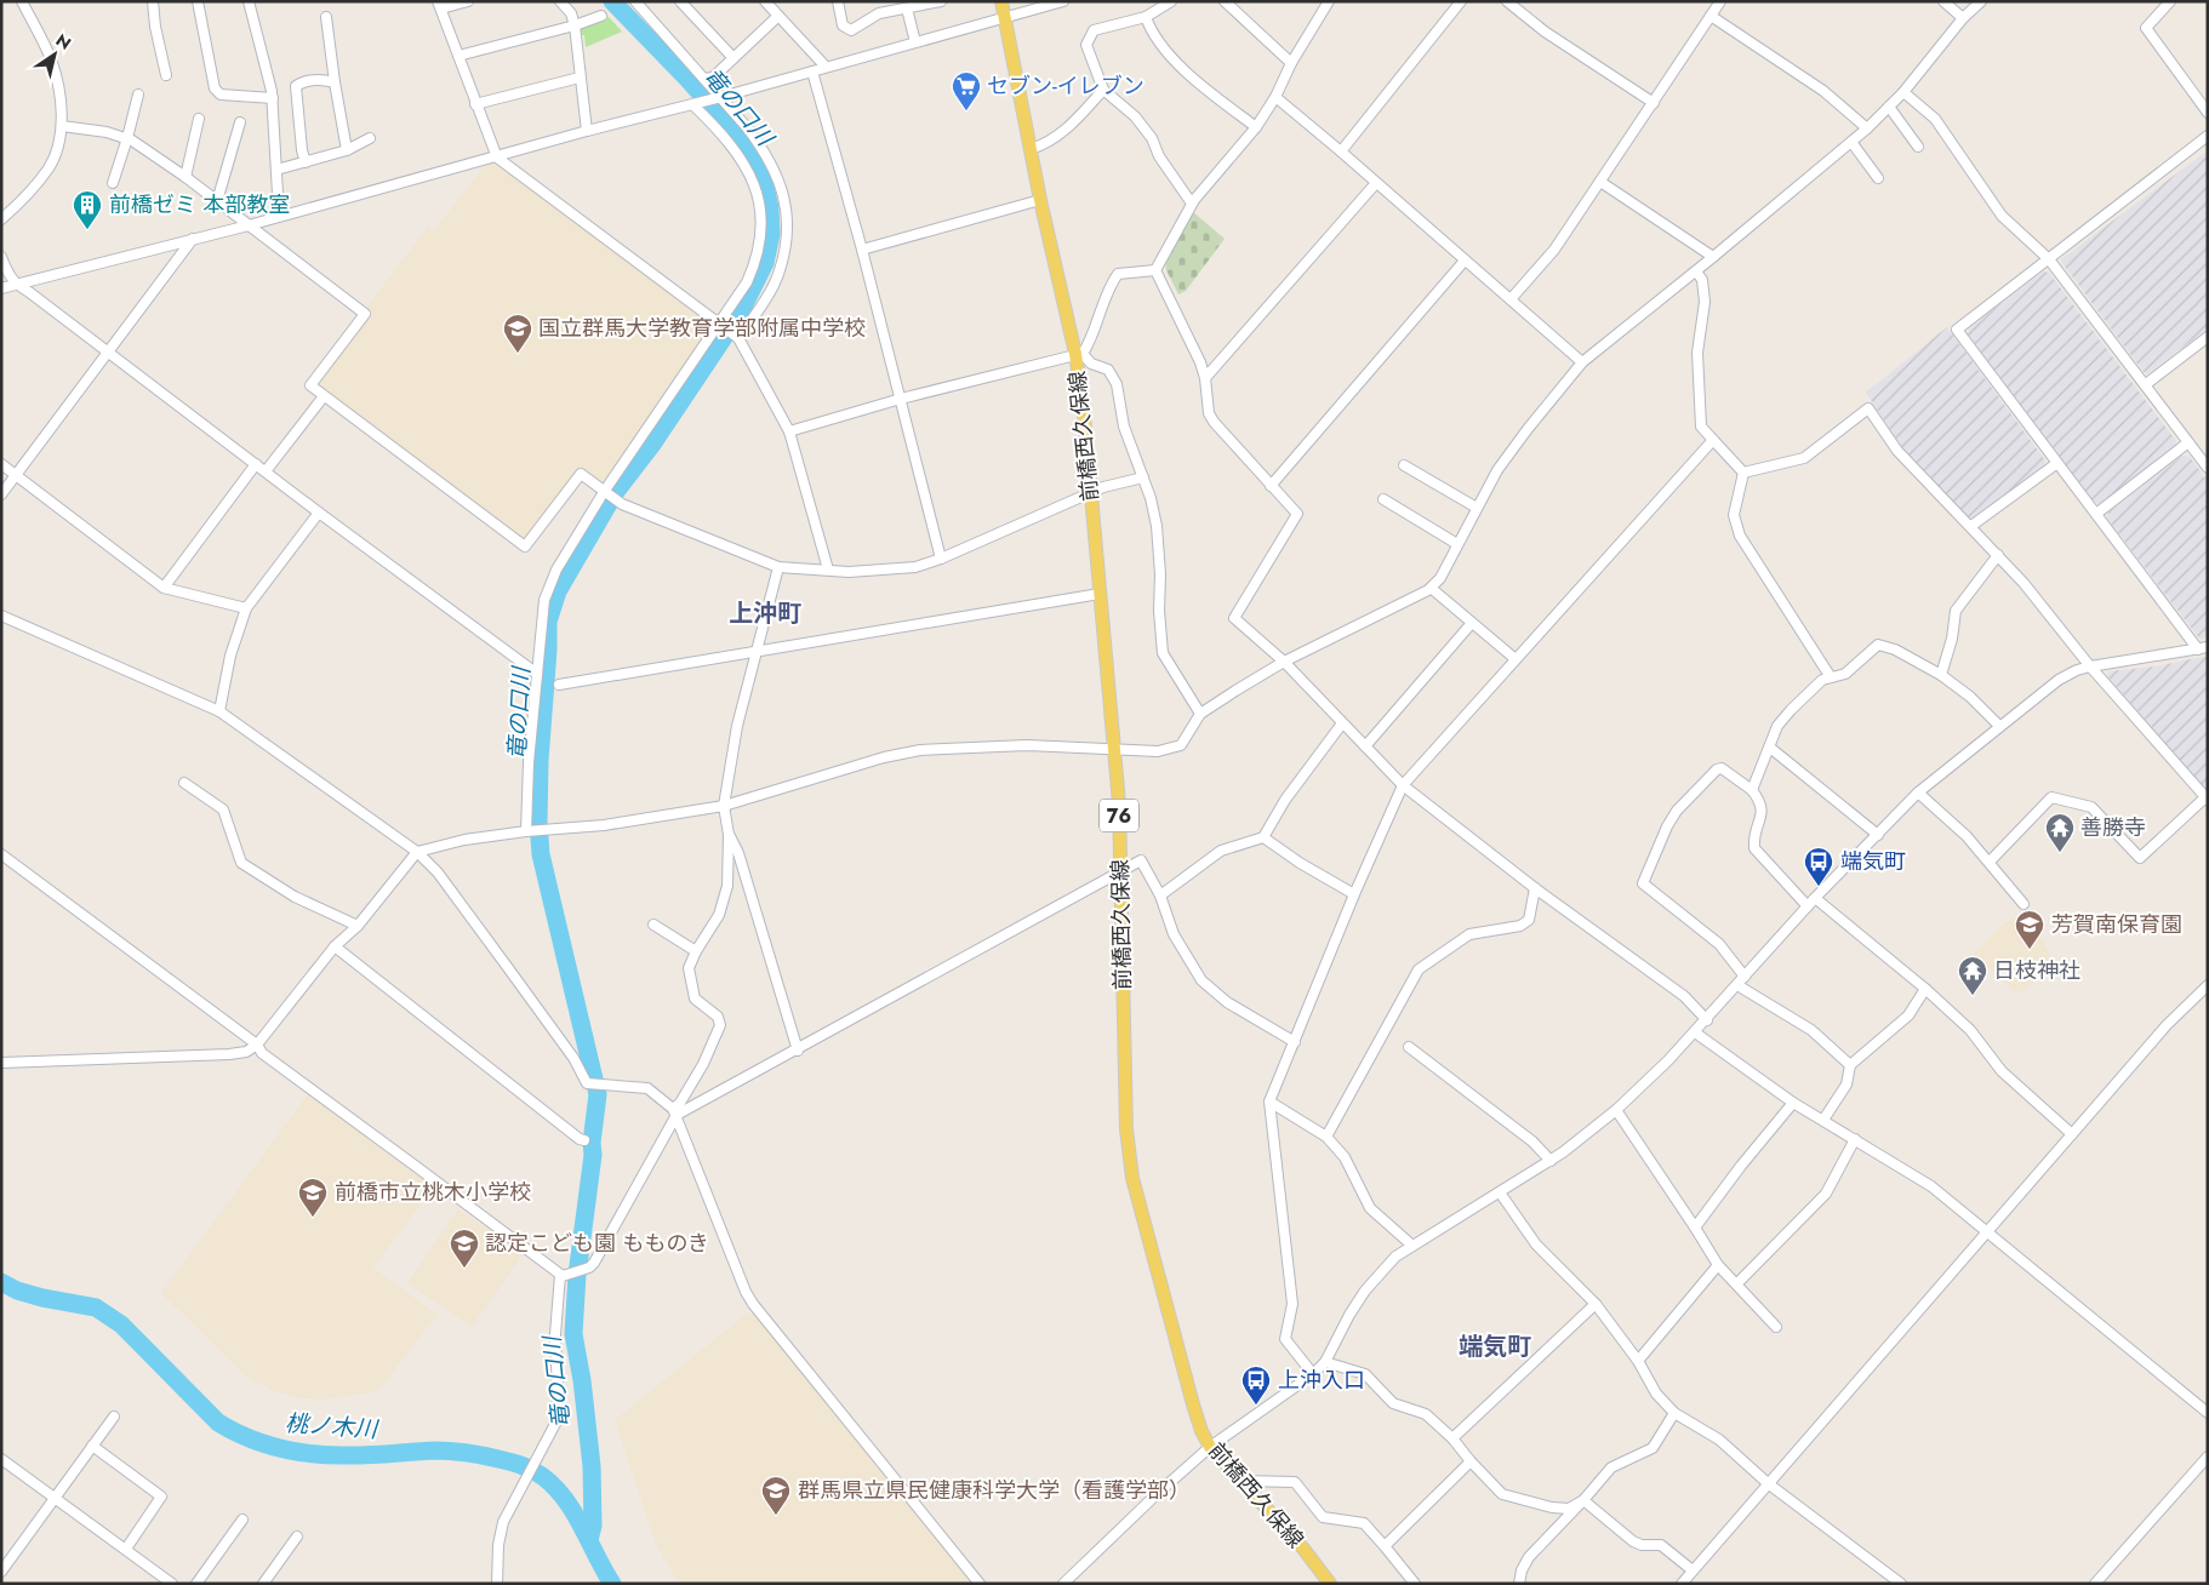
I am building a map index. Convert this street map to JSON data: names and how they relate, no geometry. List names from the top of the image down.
{
  "streets": {
    "main road": ["前橋西久保線", "76"]
  },
  "districts": ["上沖町", "端気町"],
  "water": ["竜の口川", "桃ノ木川"],
  "places": {
    "supermarket": ["セブン-イレブン"],
    "building": ["前橋ゼミ 本部教室"],
    "school or university": [
      "国立群馬大学教育学部附属中学校",
      "芳賀南保育園",
      "前橋市立桃木小学校",
      "認定こども園 もものき",
      "群馬県立県民健康科学大学（看護学部）"
    ],
    "temple": ["善勝寺", "日枝神社"],
    "bus stop": ["端気町", "上沖入口"]
  },
  "north": "top right"
}
